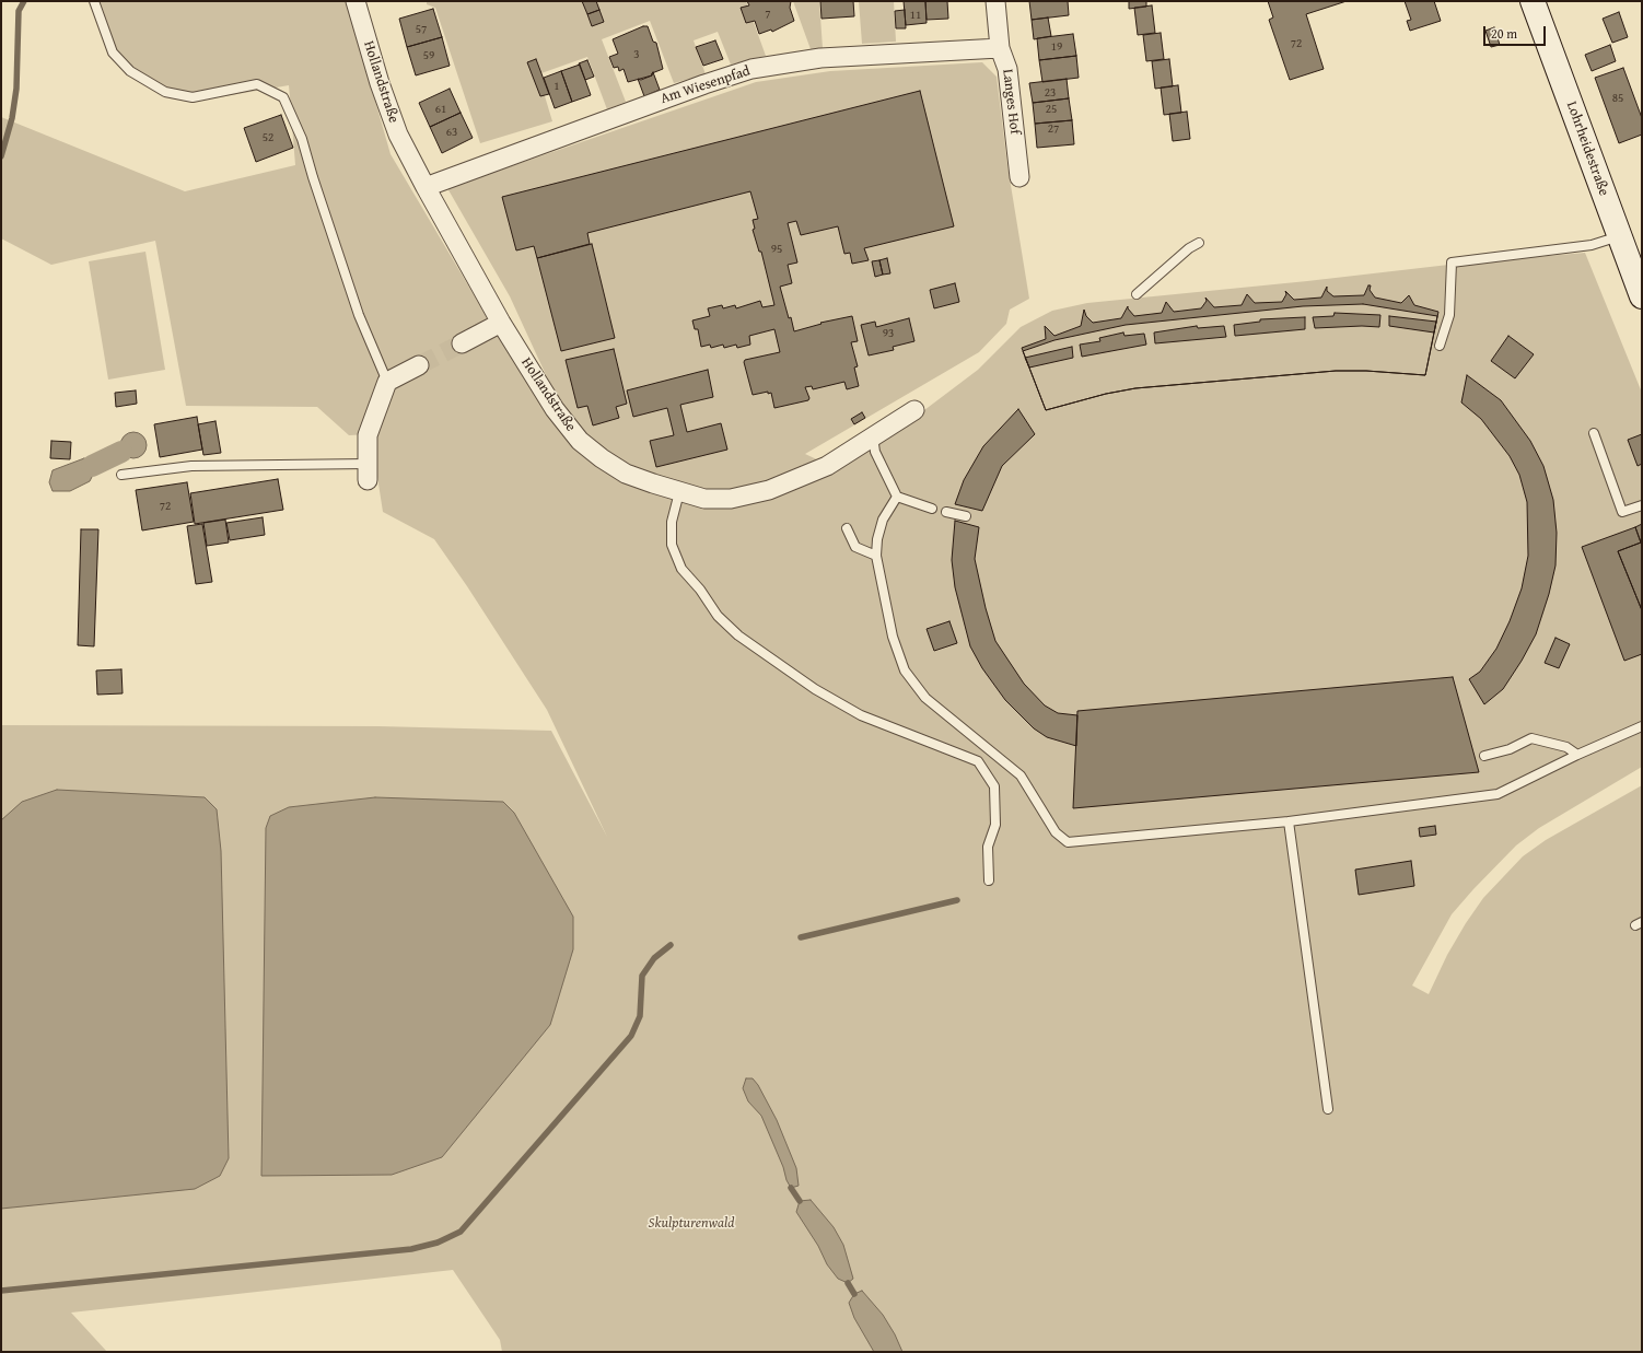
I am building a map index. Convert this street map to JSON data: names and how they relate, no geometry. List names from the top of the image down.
{
  "streets": {
    "street": [
      "Hollandstraße",
      "Am Wiesenpfad",
      "Langes Hof",
      "Lohrheidestraße"
    ]
  },
  "crossings": [
    ["Hollandstraße", "Am Wiesenpfad"],
    ["Am Wiesenpfad", "Langes Hof"]
  ],
  "parks": ["Skulpturenwald"],
  "house_numbers": [
    "7",
    "11",
    "57",
    "72",
    "19",
    "3",
    "59",
    "1",
    "23",
    "85",
    "61",
    "25",
    "27",
    "63",
    "52",
    "95",
    "93",
    "72"
  ],
  "scale_bar": "20 m"
}
